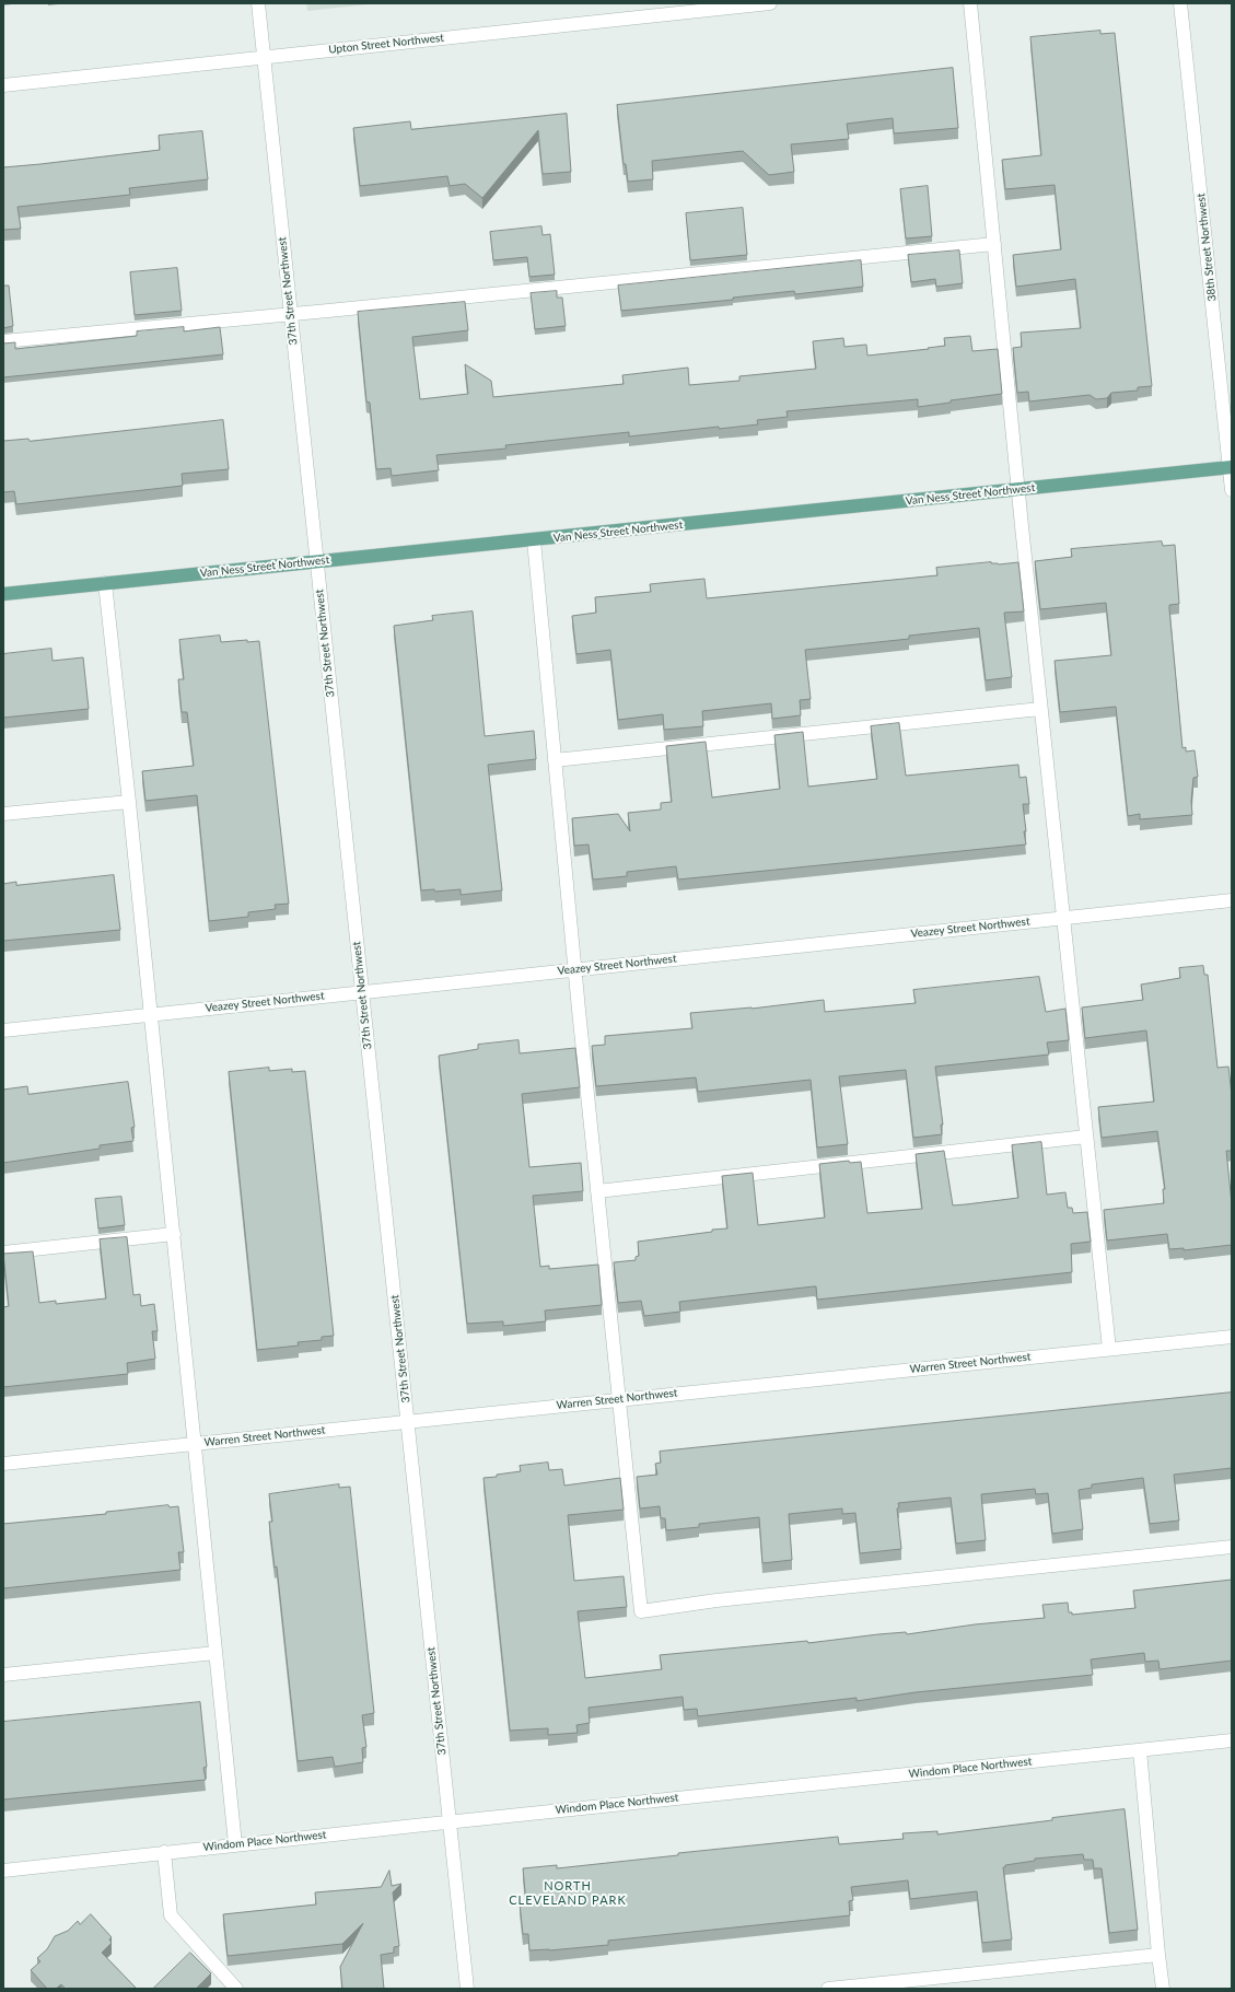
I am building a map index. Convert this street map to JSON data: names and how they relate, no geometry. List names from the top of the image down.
{
  "streets": {
    "main road": ["Van Ness Street Northwest"],
    "street": [
      "Upton Street Northwest",
      "38th Street Northwest",
      "37th Street Northwest",
      "Veazey Street Northwest",
      "Warren Street Northwest",
      "Windom Place Northwest"
    ]
  },
  "crossings": [
    ["Upton Street Northwest", "37th Street Northwest"],
    ["38th Street Northwest", "Van Ness Street Northwest"],
    ["37th Street Northwest", "Van Ness Street Northwest"],
    ["37th Street Northwest", "Veazey Street Northwest"],
    ["37th Street Northwest", "Warren Street Northwest"],
    ["37th Street Northwest", "Windom Place Northwest"]
  ],
  "districts": ["NORTH CLEVELAND PARK"]
}
